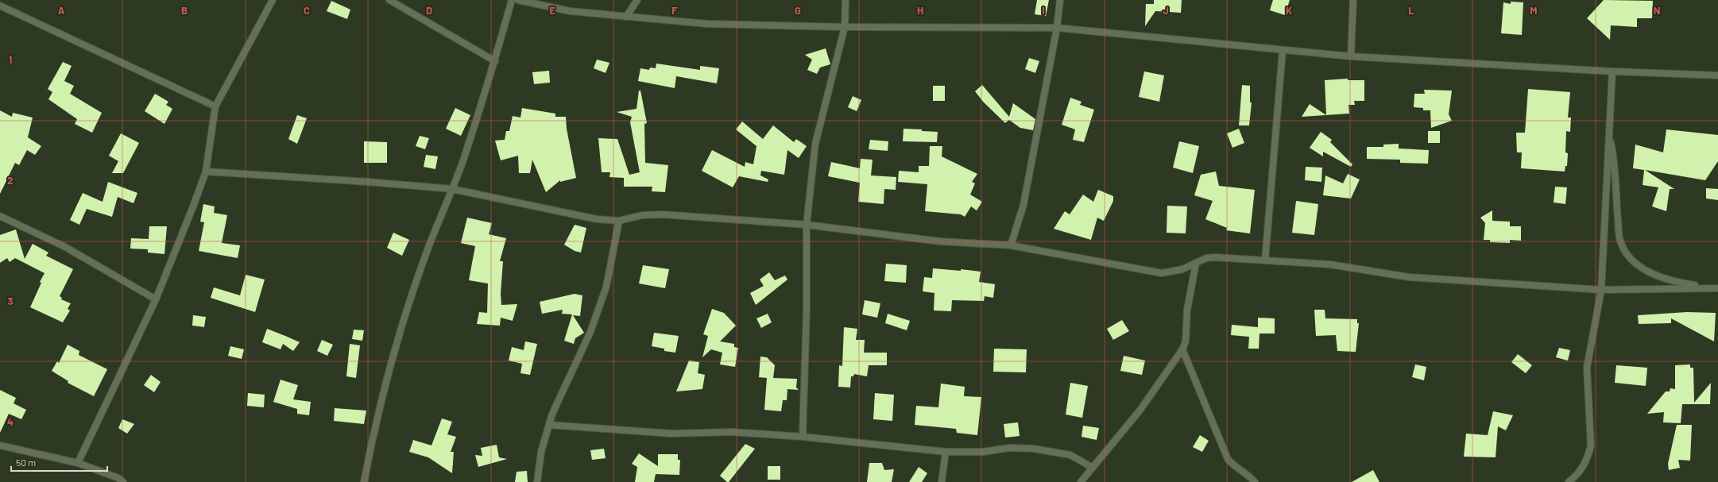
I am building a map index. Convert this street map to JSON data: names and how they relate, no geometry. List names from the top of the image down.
{
  "scale_bar": "50 m",
  "grid": {
    "columns": [
      "A",
      "B",
      "C",
      "D",
      "E",
      "F",
      "G",
      "H",
      "I",
      "J",
      "K",
      "L",
      "M",
      "N"
    ],
    "rows": [
      "1",
      "2",
      "3",
      "4"
    ]
  }
}
